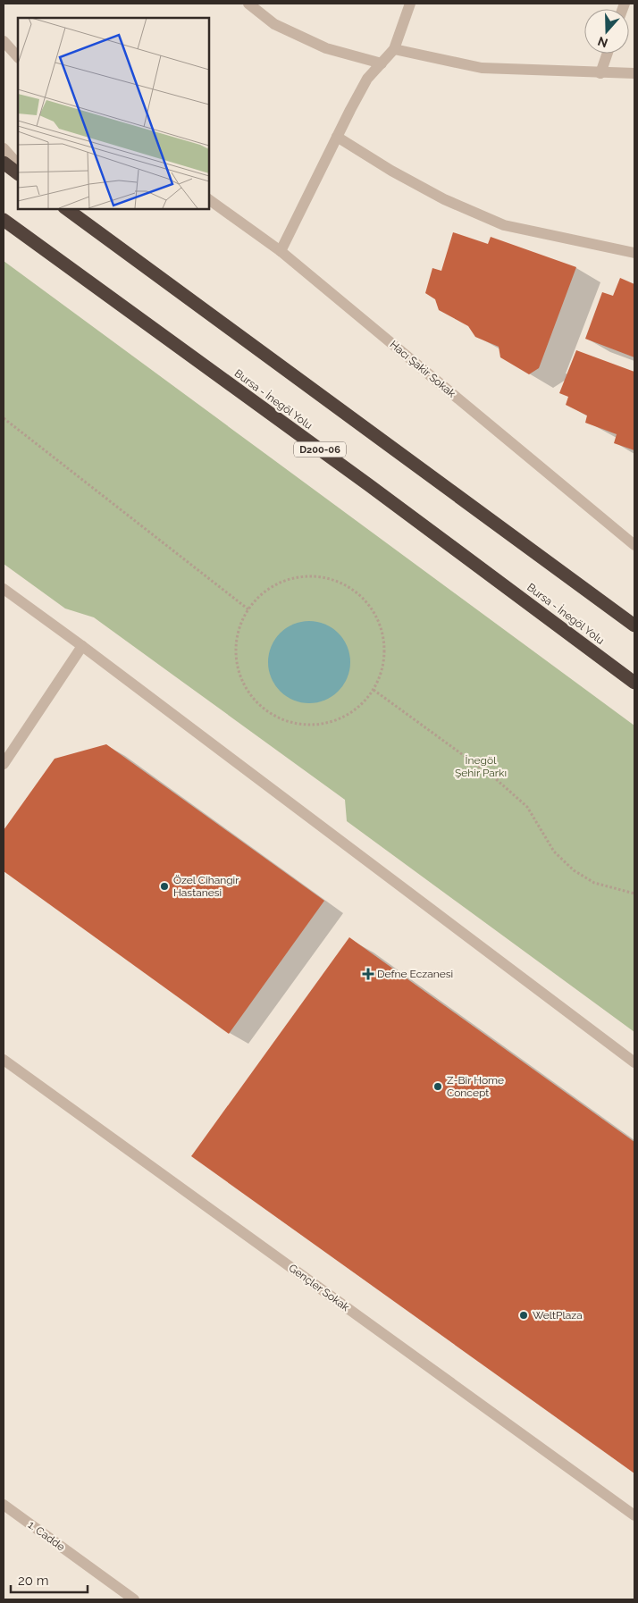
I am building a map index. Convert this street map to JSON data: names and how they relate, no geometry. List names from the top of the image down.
{
  "streets": {
    "highway": ["Bursa - İnegöl Yolu", "D200-06"],
    "street": ["Hacı Şakir Sokak", "Gençler Sokak", "1. Cadde"]
  },
  "parks": ["İnegöl Şehir Parkı"],
  "places": {
    "other": ["Özel Cihangir Hastanesi", "Z-Bir Home Concept", "WeltPlaza"],
    "health": ["Defne Eczanesi"]
  },
  "scale_bar": "20 m",
  "north": "bottom"
}
